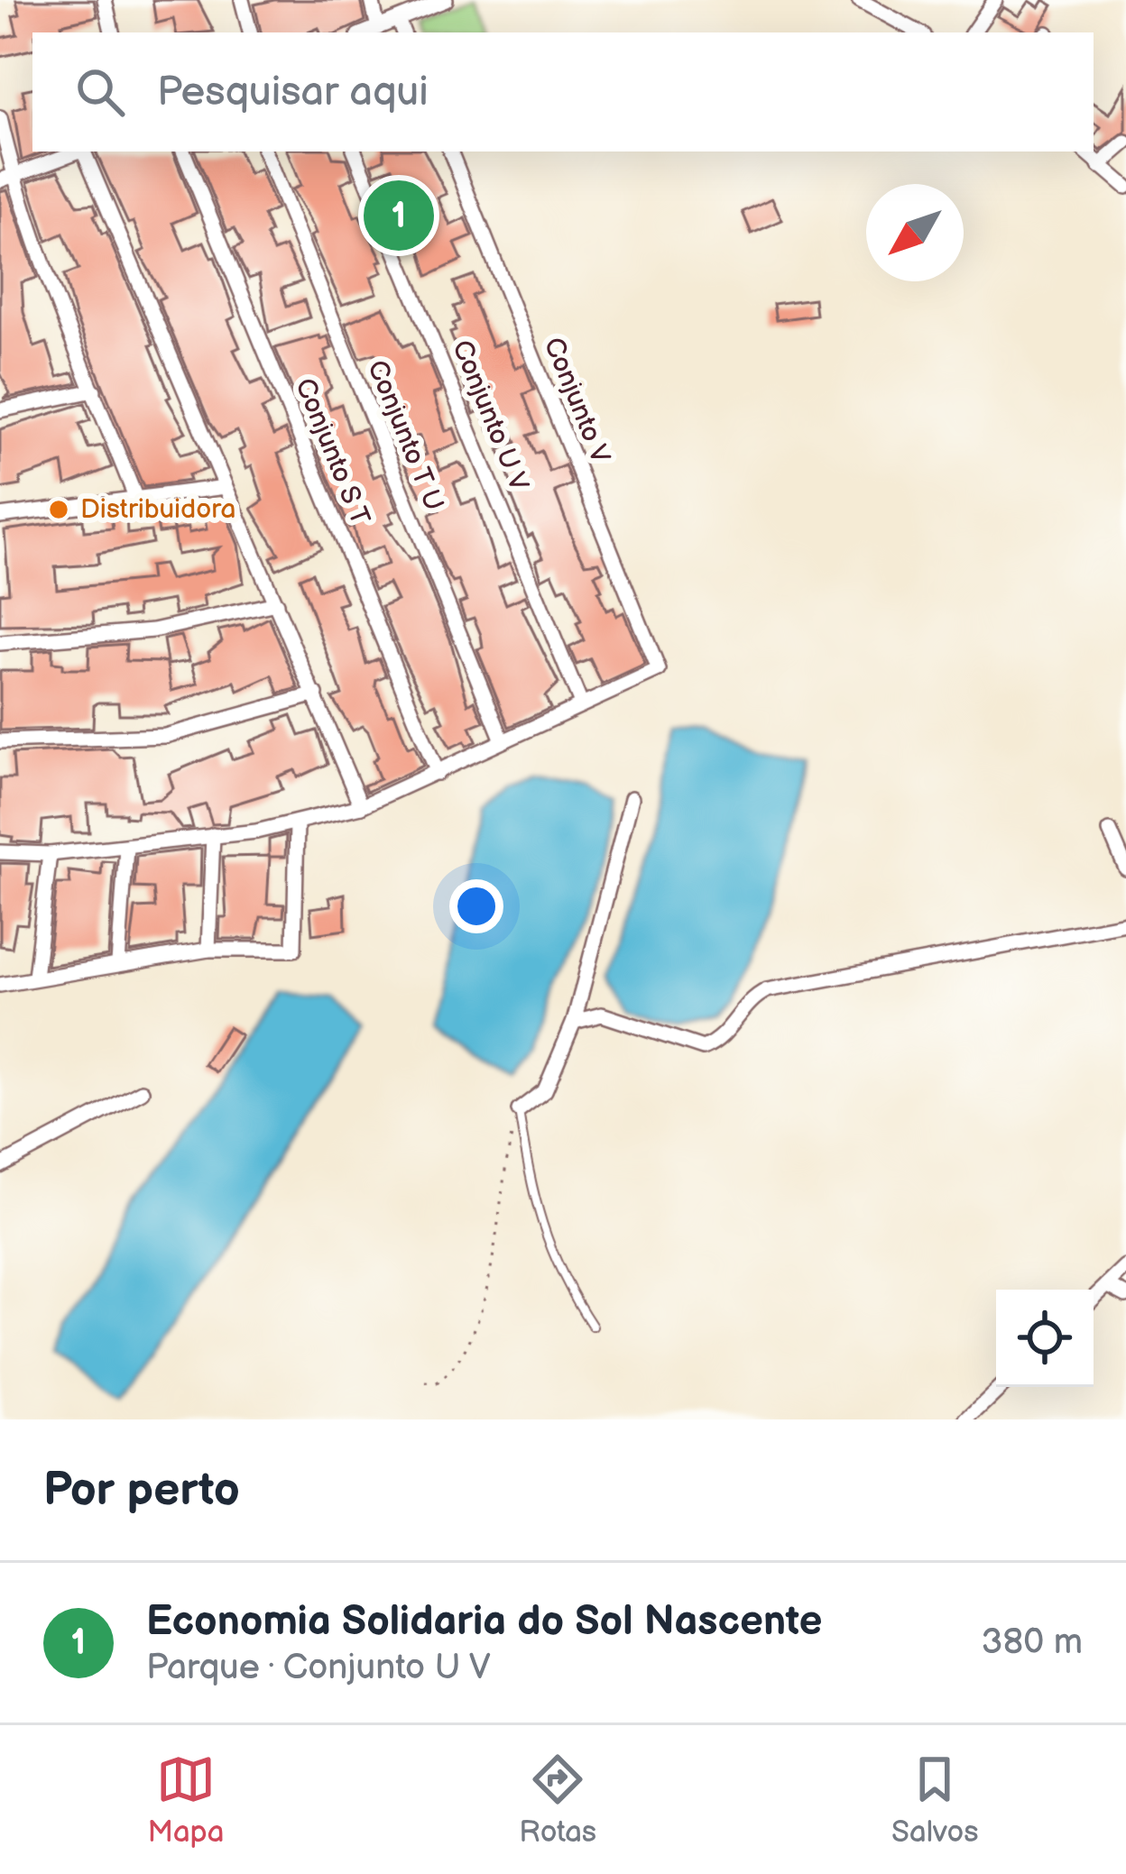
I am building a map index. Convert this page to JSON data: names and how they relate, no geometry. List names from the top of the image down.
{
  "streets": {
    "street": [
      "Conjunto V",
      "Conjunto U V",
      "Conjunto T U",
      "Conjunto S T"
    ]
  },
  "crossings": [
    ["Conjunto V", "Conjunto U V"]
  ],
  "places": ["Distribuidora"],
  "north": "bottom left",
  "page": {
    "search": "Pesquisar aqui",
    "pins": "1",
    "heading": "Por perto",
    "list": [
      {
        "mark": "1",
        "name": "Economia Solidaria do Sol Nascente",
        "note": "Parque · Conjunto U V",
        "value": "380 m"
      }
    ],
    "nav": ["Mapa", "Rotas", "Salvos"]
  }
}
